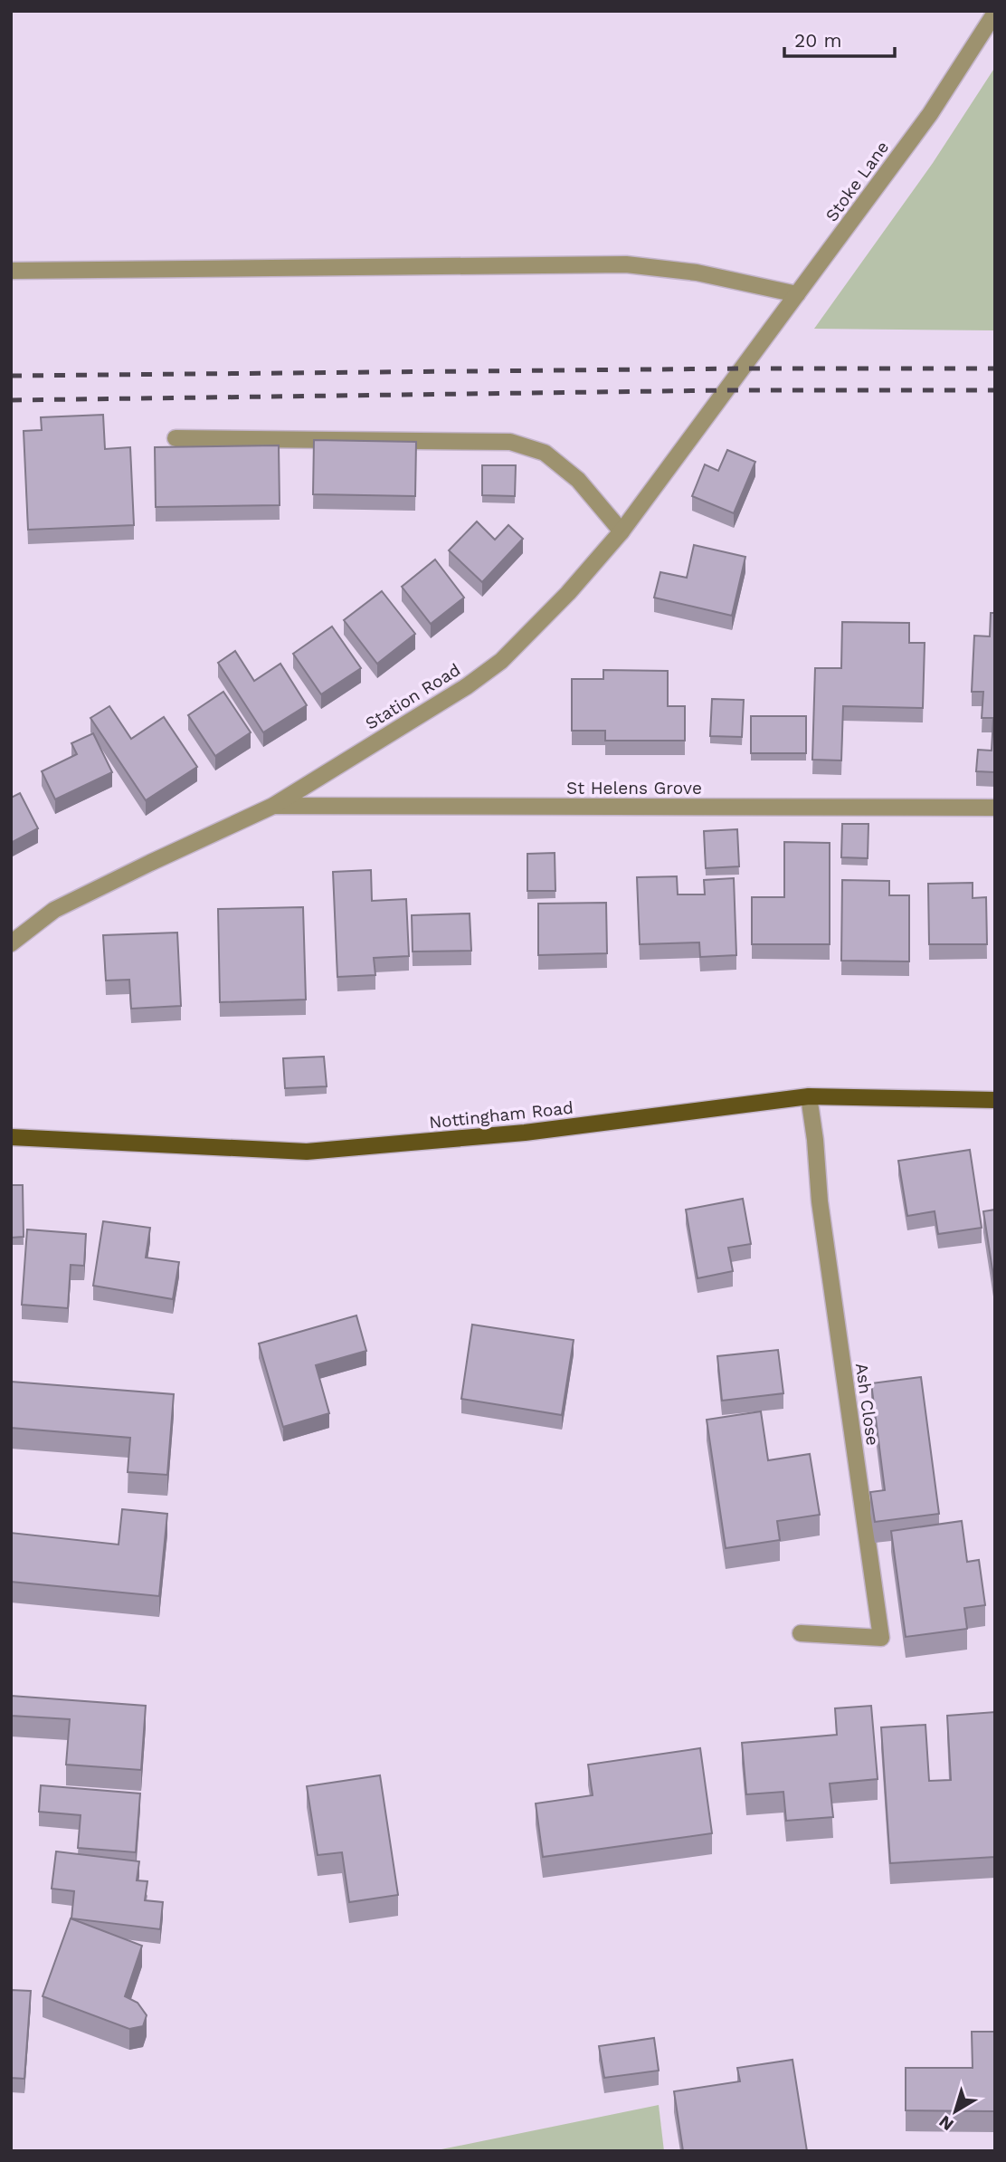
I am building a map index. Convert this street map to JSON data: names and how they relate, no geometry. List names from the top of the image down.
{
  "streets": {
    "main road": ["Nottingham Road"],
    "street": [
      "Stoke Lane",
      "Station Road",
      "St Helens Grove",
      "Ash Close"
    ]
  },
  "crossings": [
    ["Stoke Lane", "Station Road"],
    ["Station Road", "St Helens Grove"],
    ["Nottingham Road", "Ash Close"]
  ],
  "scale_bar": "20 m",
  "north": "bottom left"
}
